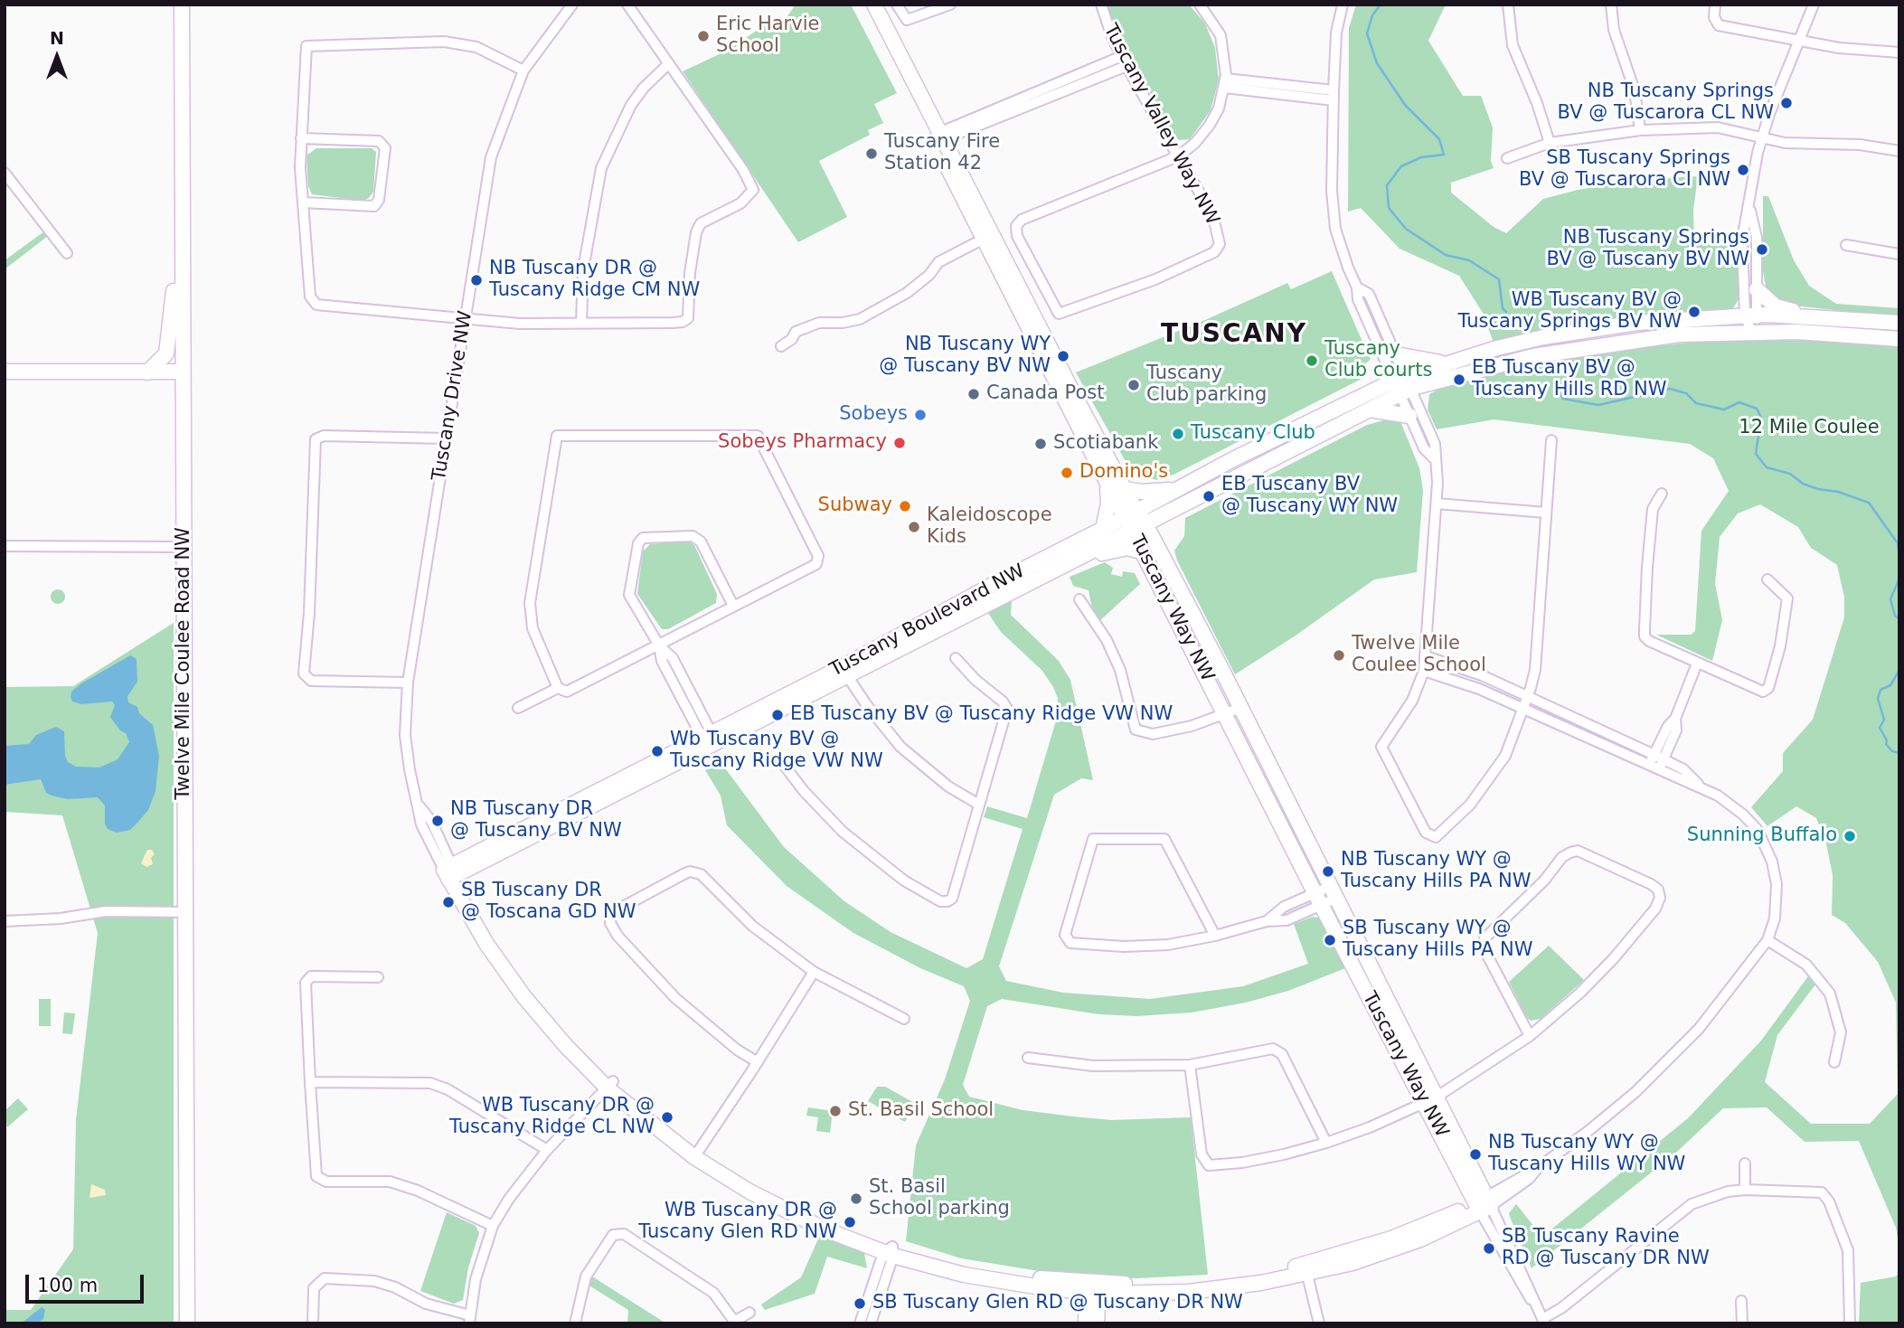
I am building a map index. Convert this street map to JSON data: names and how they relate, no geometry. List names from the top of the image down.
{
  "streets": {
    "street": [
      "Tuscany Valley Way NW",
      "Tuscany Drive NW",
      "Tuscany Way NW",
      "Tuscany Boulevard NW",
      "Twelve Mile Coulee Road NW"
    ]
  },
  "crossings": [
    ["Tuscany Drive NW", "Tuscany Way NW"],
    ["Tuscany Drive NW", "Tuscany Boulevard NW"],
    ["Tuscany Way NW", "Tuscany Boulevard NW"]
  ],
  "districts": ["TUSCANY"],
  "parks": ["12 Mile Coulee"],
  "places": [
    "Eric Harvie School",
    "NB Tuscany Springs BV @ Tuscarora CL NW",
    "Tuscany Fire Station 42",
    "SB Tuscany Springs BV @ Tuscarora CI NW",
    "NB Tuscany Springs BV @ Tuscany BV NW",
    "NB Tuscany DR @ Tuscany Ridge CM NW",
    "WB Tuscany BV @ Tuscany Springs BV NW",
    "NB Tuscany WY @ Tuscany BV NW",
    "Tuscany Club courts",
    "EB Tuscany BV @ Tuscany Hills RD NW",
    "Tuscany Club parking",
    "Canada Post",
    "Sobeys",
    "Tuscany Club",
    "Sobeys Pharmacy",
    "Scotiabank",
    "Domino's",
    "EB Tuscany BV @ Tuscany WY NW",
    "Subway",
    "Kaleidoscope Kids",
    "Twelve Mile Coulee School",
    "EB Tuscany BV @ Tuscany Ridge VW NW",
    "Wb Tuscany BV @ Tuscany Ridge VW NW",
    "NB Tuscany DR @ Tuscany BV NW",
    "Sunning Buffalo",
    "NB Tuscany WY @ Tuscany Hills PA NW",
    "SB Tuscany DR @ Toscana GD NW",
    "SB Tuscany WY @ Tuscany Hills PA NW",
    "St. Basil School",
    "WB Tuscany DR @ Tuscany Ridge CL NW",
    "NB Tuscany WY @ Tuscany Hills WY NW",
    "St. Basil School parking",
    "WB Tuscany DR @ Tuscany Glen RD NW",
    "SB Tuscany Ravine RD @ Tuscany DR NW",
    "SB Tuscany Glen RD @ Tuscany DR NW"
  ],
  "scale_bar": "100 m",
  "north": "top"
}
